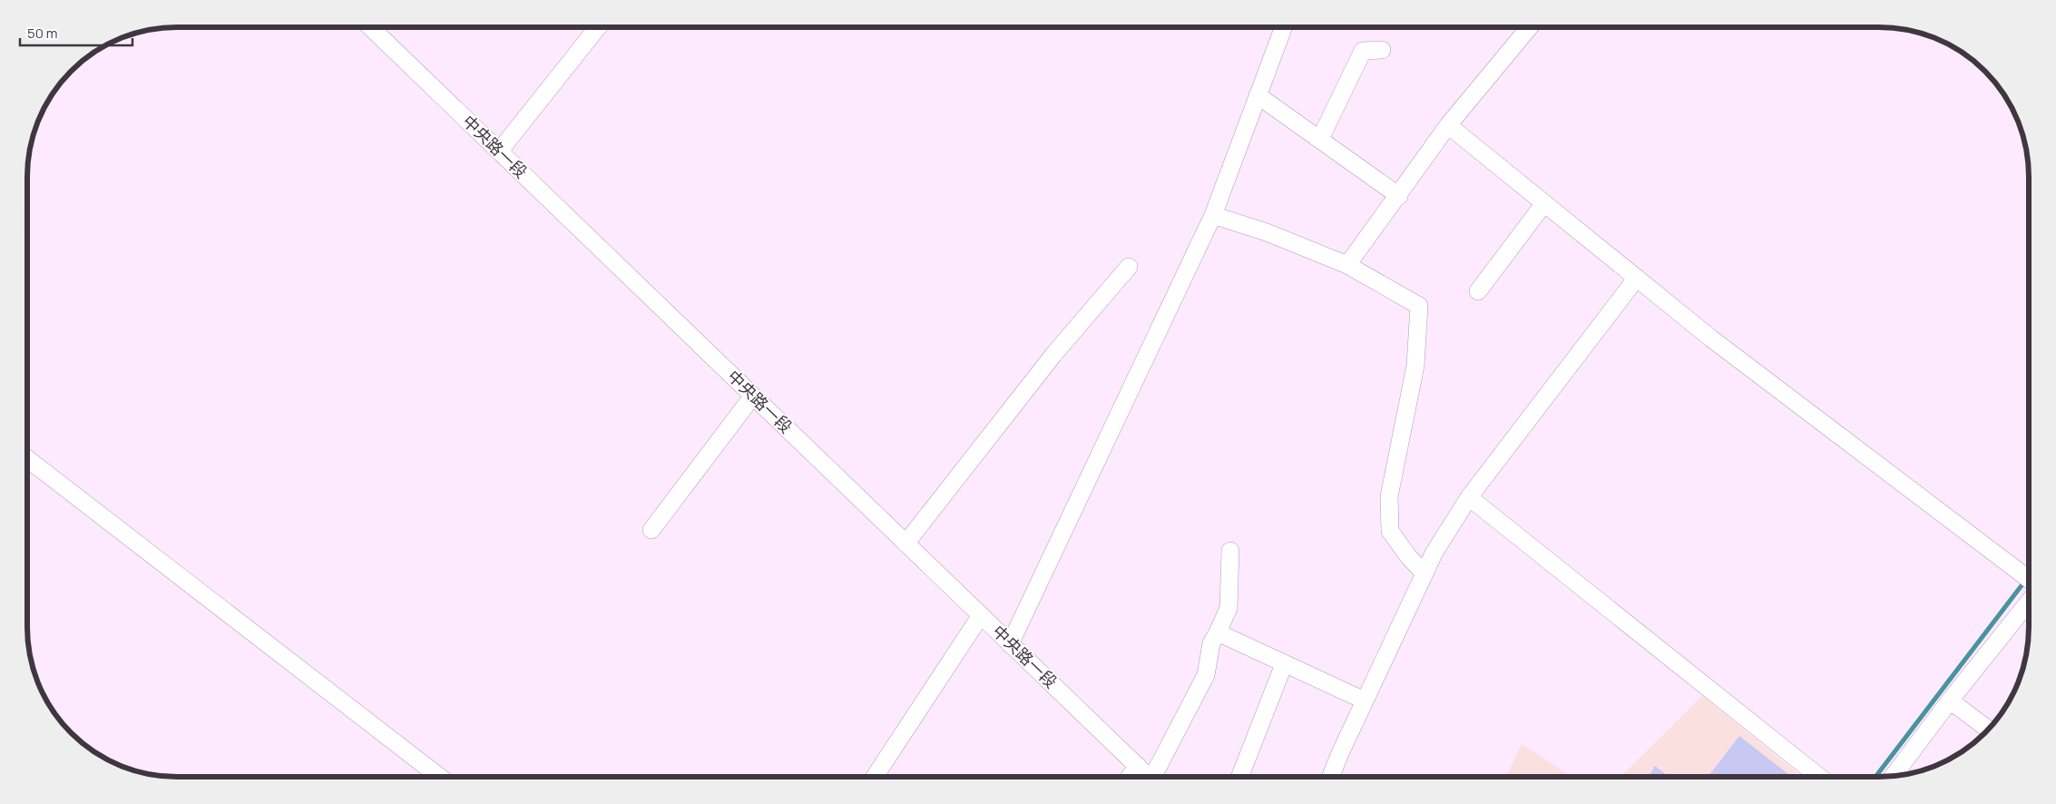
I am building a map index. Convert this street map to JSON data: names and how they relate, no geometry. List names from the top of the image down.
{
  "streets": {
    "street": ["中央路一段"]
  },
  "scale_bar": "50 m"
}
